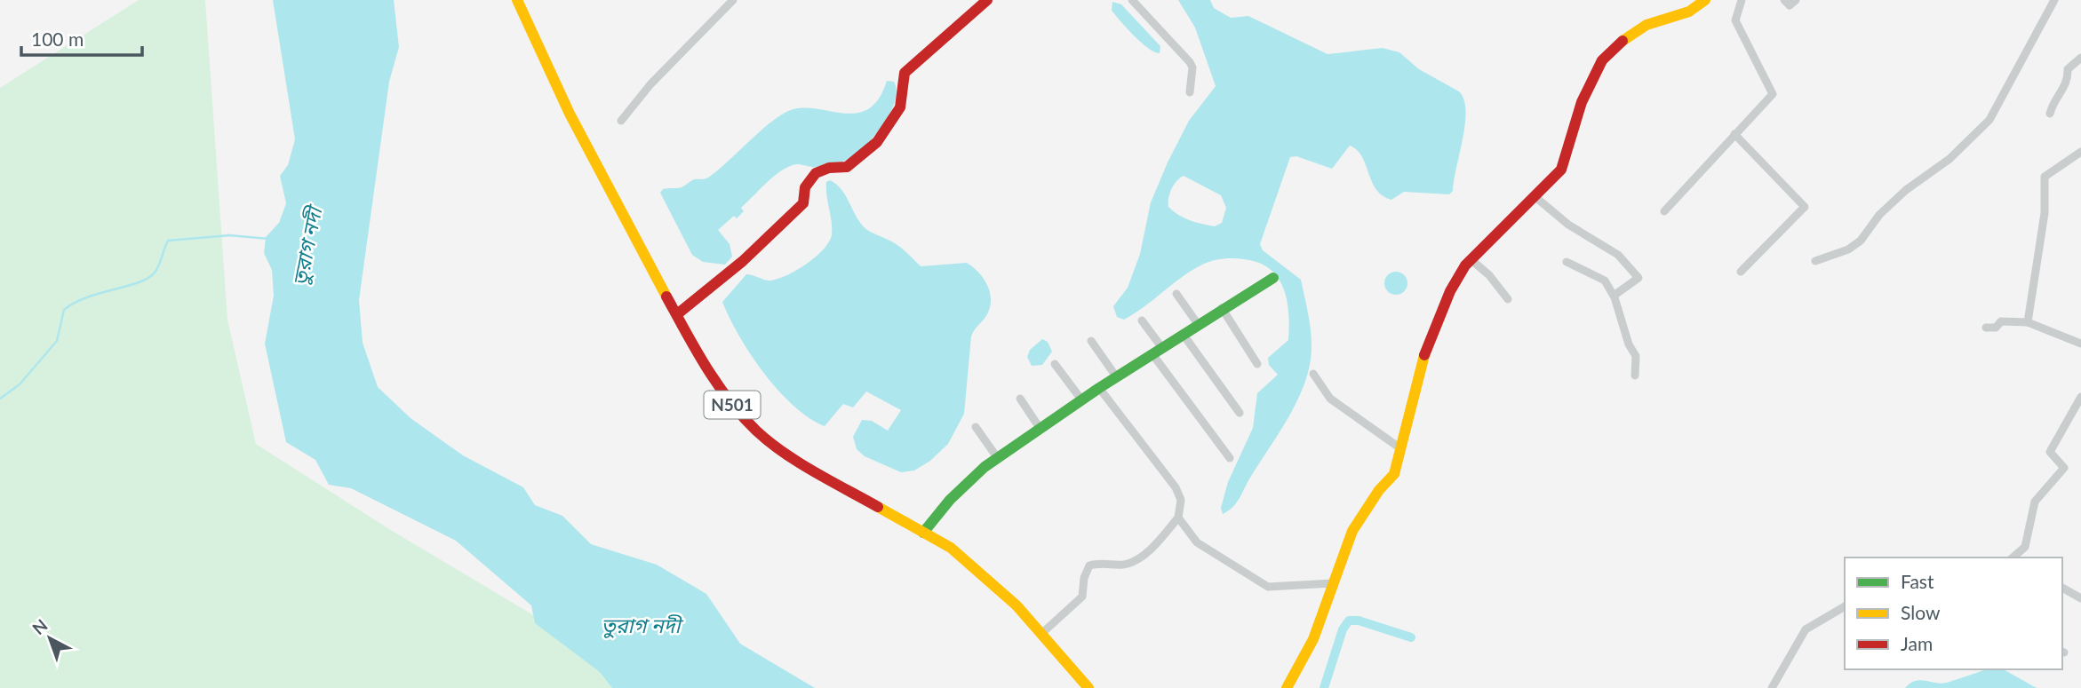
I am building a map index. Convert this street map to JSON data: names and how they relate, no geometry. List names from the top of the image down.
{
  "streets": {
    "main road": ["N501"]
  },
  "water": ["তুরাগ নদী"],
  "legend": ["Fast", "Slow", "Jam"],
  "scale_bar": "100 m",
  "north": "top left"
}
